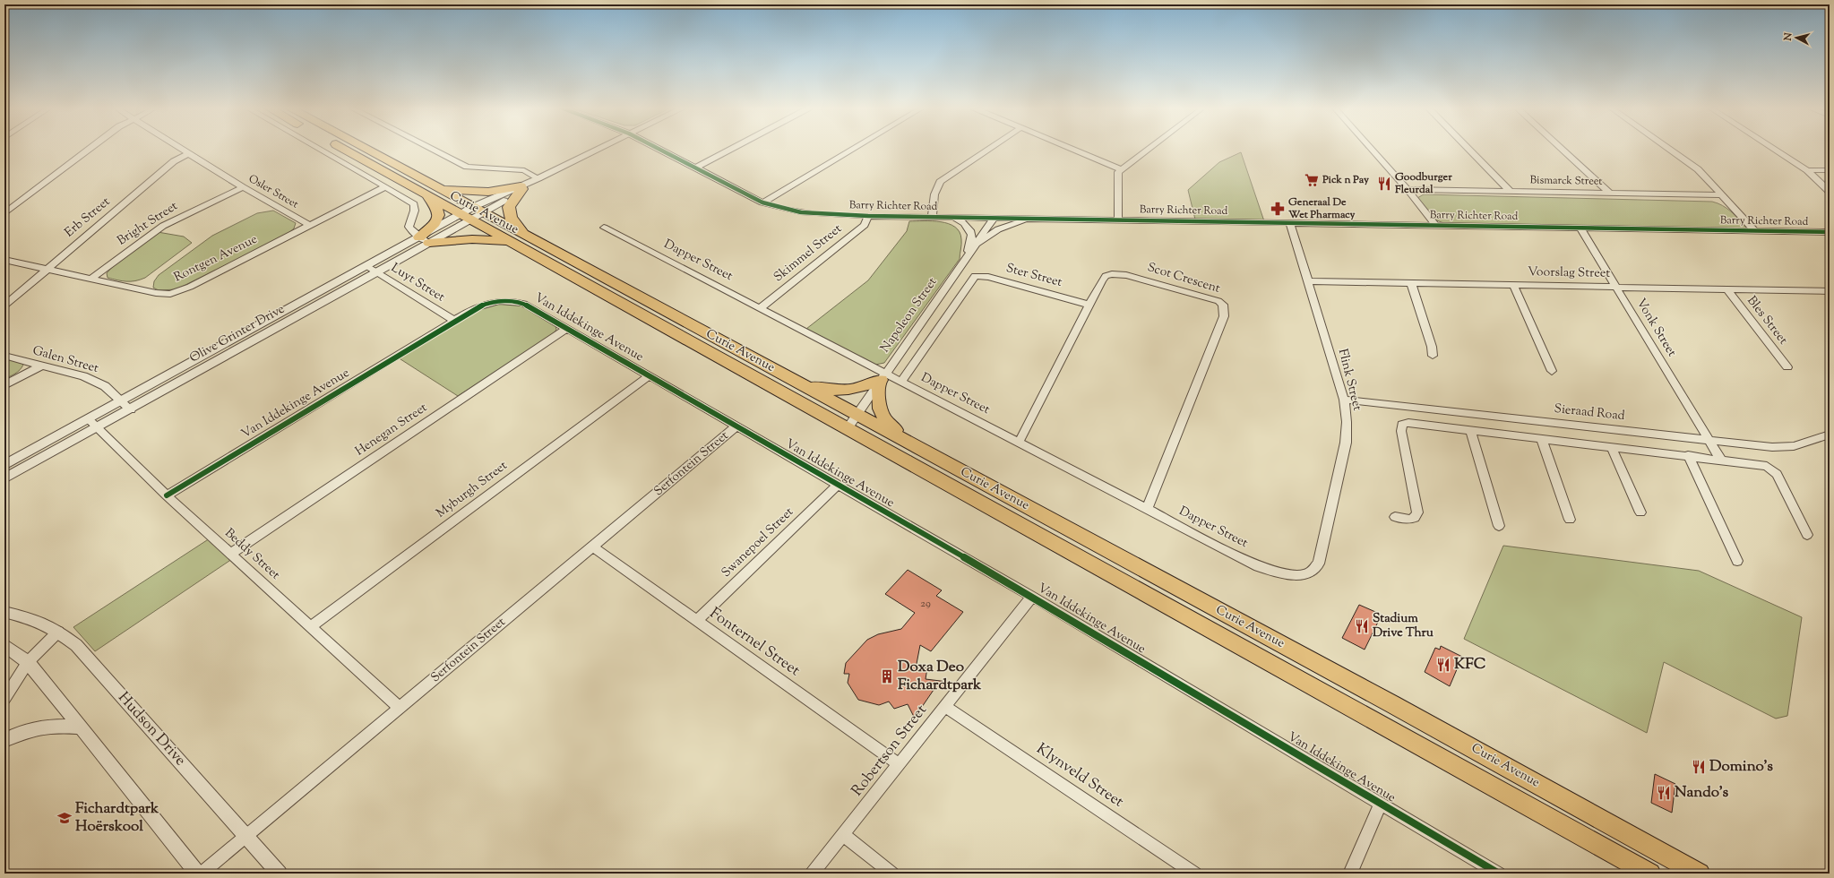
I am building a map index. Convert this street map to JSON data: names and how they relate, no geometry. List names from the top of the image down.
{
  "streets": {
    "main road": ["Curie Avenue"],
    "street": [
      "Bismarck Street",
      "Osler Street",
      "Barry Richter Road",
      "Erb Street",
      "Bright Street",
      "Skimmel Street",
      "Rontgen Avenue",
      "Dapper Street",
      "Voorslag Street",
      "Ster Street",
      "Scot Crescent",
      "Luyt Street",
      "Napoleon Street",
      "Bles Street",
      "Van Iddekinge Avenue",
      "Vonk Street",
      "Olive Grinter Drive",
      "Galen Street",
      "Flink Street",
      "Sieraad Road",
      "Henegan Street",
      "Serfontein Street",
      "Myburgh Street",
      "Swanepoel Street",
      "Beddy Street",
      "Fonternel Street",
      "Hudson Drive",
      "Robertson Street",
      "Klynveld Street"
    ]
  },
  "crossings": [
    ["Osler Street", "Erb Street"],
    ["Osler Street", "Bright Street"],
    ["Osler Street", "Rontgen Avenue"],
    ["Barry Richter Road", "Skimmel Street"],
    ["Barry Richter Road", "Napoleon Street"],
    ["Barry Richter Road", "Vonk Street"],
    ["Barry Richter Road", "Flink Street"],
    ["Curie Avenue", "Napoleon Street"],
    ["Curie Avenue", "Olive Grinter Drive"],
    ["Erb Street", "Rontgen Avenue"],
    ["Bright Street", "Rontgen Avenue"],
    ["Skimmel Street", "Dapper Street"],
    ["Dapper Street", "Ster Street"],
    ["Dapper Street", "Scot Crescent"],
    ["Dapper Street", "Napoleon Street"],
    ["Dapper Street", "Flink Street"],
    ["Voorslag Street", "Bles Street"],
    ["Voorslag Street", "Vonk Street"],
    ["Voorslag Street", "Flink Street"],
    ["Ster Street", "Scot Crescent"],
    ["Luyt Street", "Van Iddekinge Avenue"],
    ["Luyt Street", "Olive Grinter Drive"],
    ["Van Iddekinge Avenue", "Henegan Street"],
    ["Van Iddekinge Avenue", "Serfontein Street"],
    ["Van Iddekinge Avenue", "Myburgh Street"],
    ["Van Iddekinge Avenue", "Swanepoel Street"],
    ["Van Iddekinge Avenue", "Beddy Street"],
    ["Van Iddekinge Avenue", "Robertson Street"],
    ["Vonk Street", "Sieraad Road"],
    ["Olive Grinter Drive", "Galen Street"],
    ["Olive Grinter Drive", "Beddy Street"],
    ["Flink Street", "Sieraad Road"],
    ["Henegan Street", "Beddy Street"],
    ["Serfontein Street", "Beddy Street"],
    ["Serfontein Street", "Fonternel Street"],
    ["Serfontein Street", "Hudson Drive"],
    ["Myburgh Street", "Beddy Street"],
    ["Swanepoel Street", "Fonternel Street"],
    ["Fonternel Street", "Robertson Street"],
    ["Robertson Street", "Klynveld Street"]
  ],
  "places": {
    "supermarket": ["Pick n Pay"],
    "restaurant": [
      "Goodburger Fleurdal",
      "Stadium Drive Thru",
      "KFC",
      "Domino's",
      "Nando's"
    ],
    "pharmacy": ["Generaal De Wet Pharmacy"],
    "building": ["Doxa Deo Fichardtpark"],
    "school or university": ["Fichardtpark Hoërskool"]
  },
  "house_numbers": ["29"],
  "north": "left"
}
